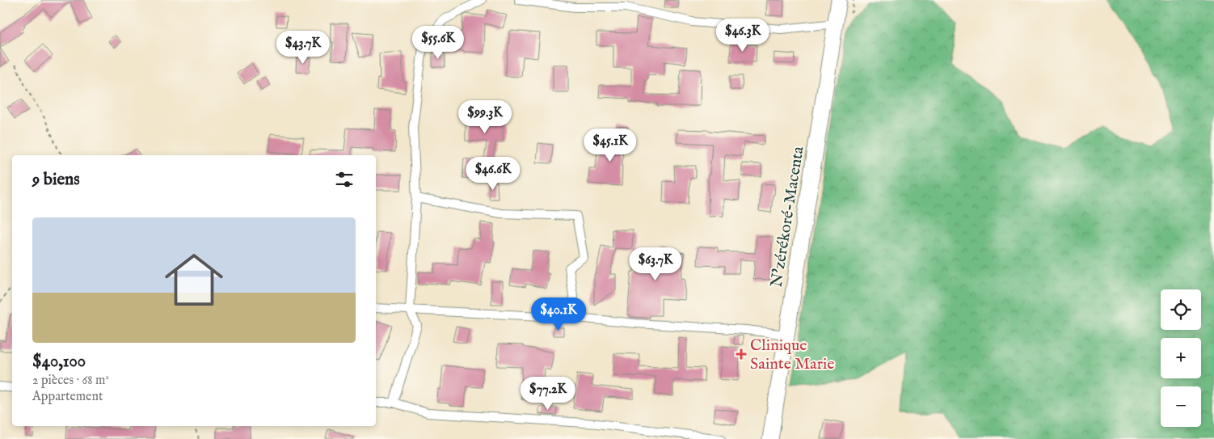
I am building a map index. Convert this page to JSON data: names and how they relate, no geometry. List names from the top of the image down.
{
  "streets": {
    "highway": ["N'zérékoré-Macenta"]
  },
  "places": {
    "health": ["Clinique Sainte Marie"]
  },
  "page": {
    "price": [
      "$46.3K",
      "$55.6K",
      "$43.7K",
      "$99.3K",
      "$45.1K",
      "$46.6K",
      "$63.7K",
      "$40.1K",
      "$77.2K"
    ],
    "heading": "9 biens",
    "list": [
      {
        "name": "$40,100",
        "note": "2 pièces · 68 m² · Appartement"
      }
    ],
    "map_buttons": ["+", "−"]
  }
}
